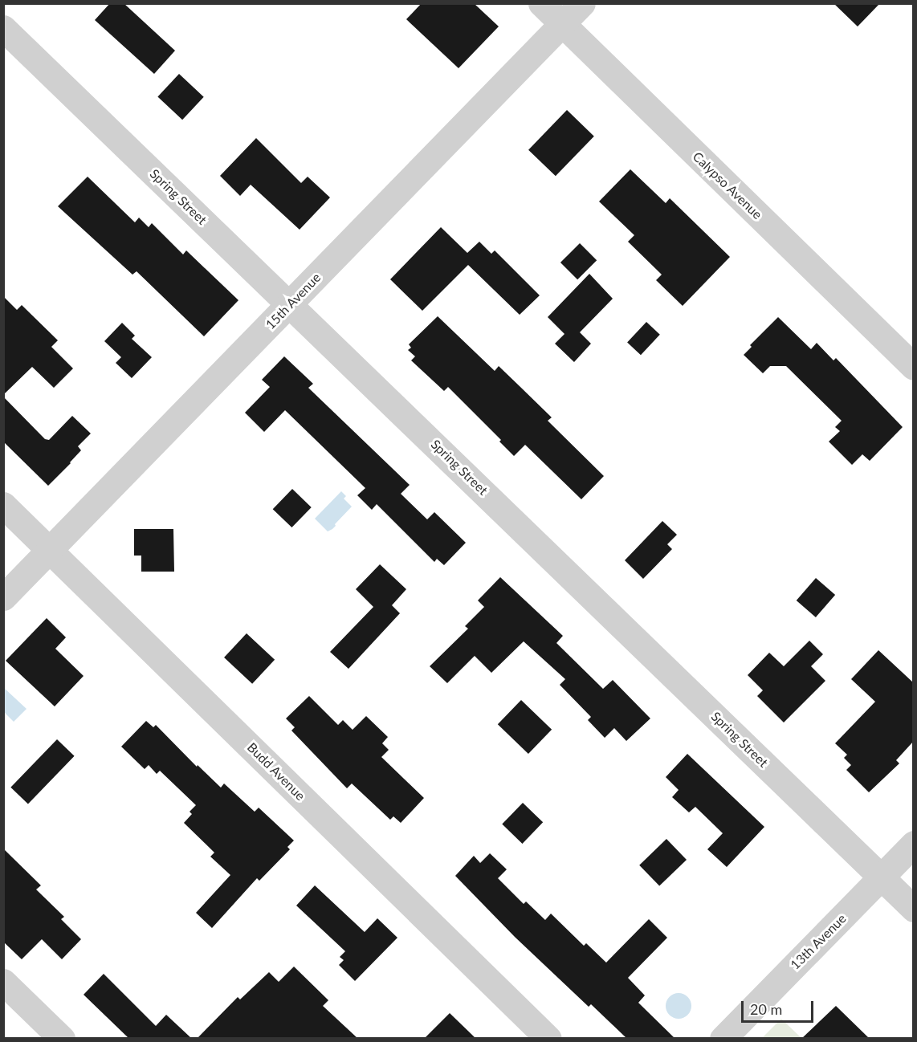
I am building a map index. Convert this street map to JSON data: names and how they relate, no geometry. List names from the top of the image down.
{
  "streets": {
    "street": [
      "Calypso Avenue",
      "Spring Street",
      "15th Avenue",
      "Budd Avenue",
      "13th Avenue"
    ]
  },
  "crossings": [
    ["Calypso Avenue", "15th Avenue"],
    ["Spring Street", "15th Avenue"],
    ["Spring Street", "13th Avenue"],
    ["15th Avenue", "Budd Avenue"]
  ],
  "scale_bar": "20 m"
}
